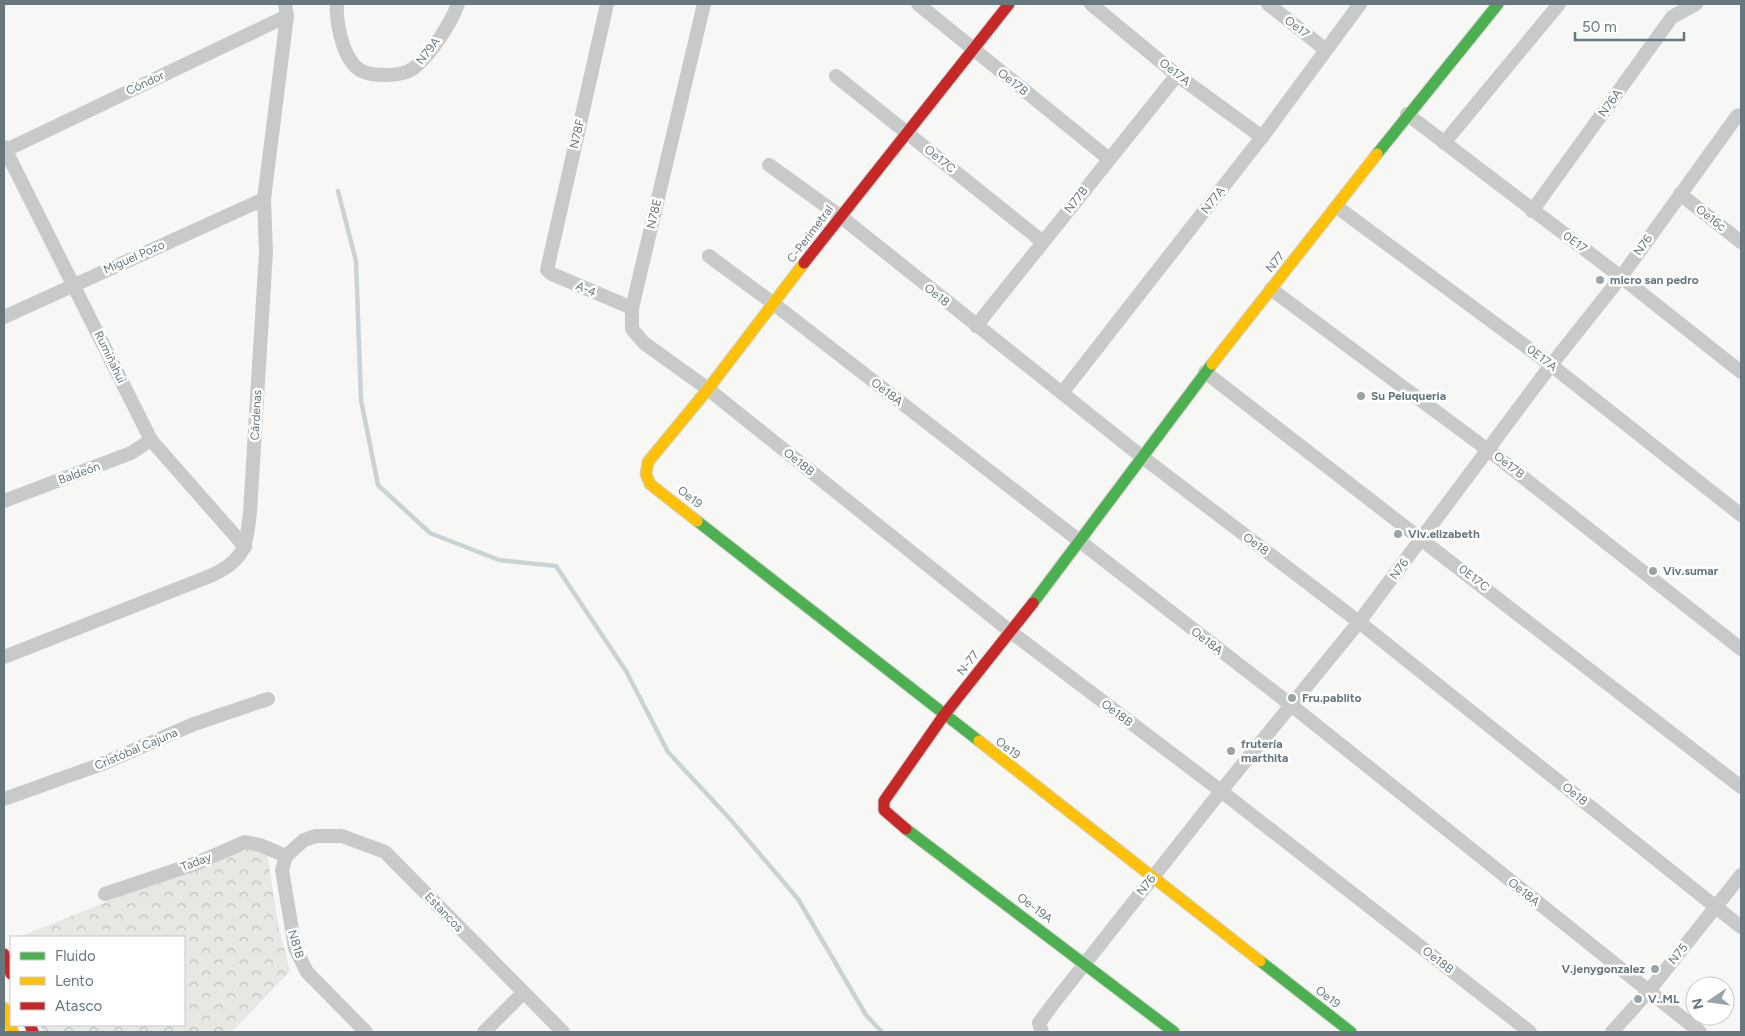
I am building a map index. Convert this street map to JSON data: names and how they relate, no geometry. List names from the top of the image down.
{
  "streets": {
    "street": [
      "Oe17",
      "N79A",
      "Oe17A",
      "Oe17B",
      "Cóndor",
      "N76A",
      "N78F",
      "Oe17C",
      "N77B",
      "N77A",
      "N78E",
      "Oe16c",
      "C-Perimetral",
      "0E17",
      "N76",
      "Miguel Pozo",
      "N77",
      "A-4",
      "Oe18",
      "Rumiñahui",
      "0E17A",
      "Oe18A",
      "Cárdenas",
      "Oe18B",
      "Baldeón",
      "Oe19",
      "0E17C",
      "N-77",
      "Cristóbal Cajuna",
      "Taday",
      "Oe-19A",
      "Estancos",
      "N81B",
      "N75"
    ]
  },
  "crossings": [
    ["Oe17", "N77A"],
    ["Oe17A", "N77B"],
    ["Oe17A", "N77A"],
    ["Oe17B", "N77B"],
    ["Oe17B", "C-Perimetral"],
    ["Oe17B", "N76"],
    ["Oe17B", "N77"],
    ["Cóndor", "Rumiñahui"],
    ["Cóndor", "Cárdenas"],
    ["N76A", "0E17"],
    ["N78F", "A-4"],
    ["Oe17C", "N77B"],
    ["Oe17C", "C-Perimetral"],
    ["N77B", "Oe18"],
    ["N77A", "Oe18"],
    ["N78E", "C-Perimetral"],
    ["N78E", "A-4"],
    ["N78E", "Oe18B"],
    ["Oe16c", "N76"],
    ["C-Perimetral", "Oe18"],
    ["C-Perimetral", "Oe18A"],
    ["C-Perimetral", "Oe18B"],
    ["C-Perimetral", "Oe19"],
    ["0E17", "N76"],
    ["0E17", "N77"],
    ["N76", "Oe18"],
    ["N76", "0E17A"],
    ["N76", "Oe18A"],
    ["N76", "Oe18B"],
    ["N76", "Oe19"],
    ["N76", "0E17C"],
    ["N76", "Oe-19A"],
    ["Miguel Pozo", "Rumiñahui"],
    ["Miguel Pozo", "Cárdenas"],
    ["N77", "Oe18"],
    ["N77", "0E17A"],
    ["N77", "Oe18A"],
    ["N77", "0E17C"],
    ["N77", "N-77"],
    ["Oe18", "N75"],
    ["Rumiñahui", "Cárdenas"],
    ["Rumiñahui", "Baldeón"],
    ["Oe18A", "N-77"],
    ["Oe18A", "N75"],
    ["Oe18B", "N-77"],
    ["Oe19", "N-77"],
    ["N-77", "Oe-19A"],
    ["Taday", "Estancos"],
    ["Taday", "N81B"],
    ["Estancos", "N81B"]
  ],
  "places": [
    "micro san pedro",
    "Su Peluqueria",
    "Viv.elizabeth",
    "Viv.sumar",
    "Fru.pablito",
    "frutería marthita",
    "V.jenygonzalez",
    "V..ML"
  ],
  "legend": ["Fluido", "Lento", "Atasco"],
  "scale_bar": "50 m",
  "north": "left"
}
